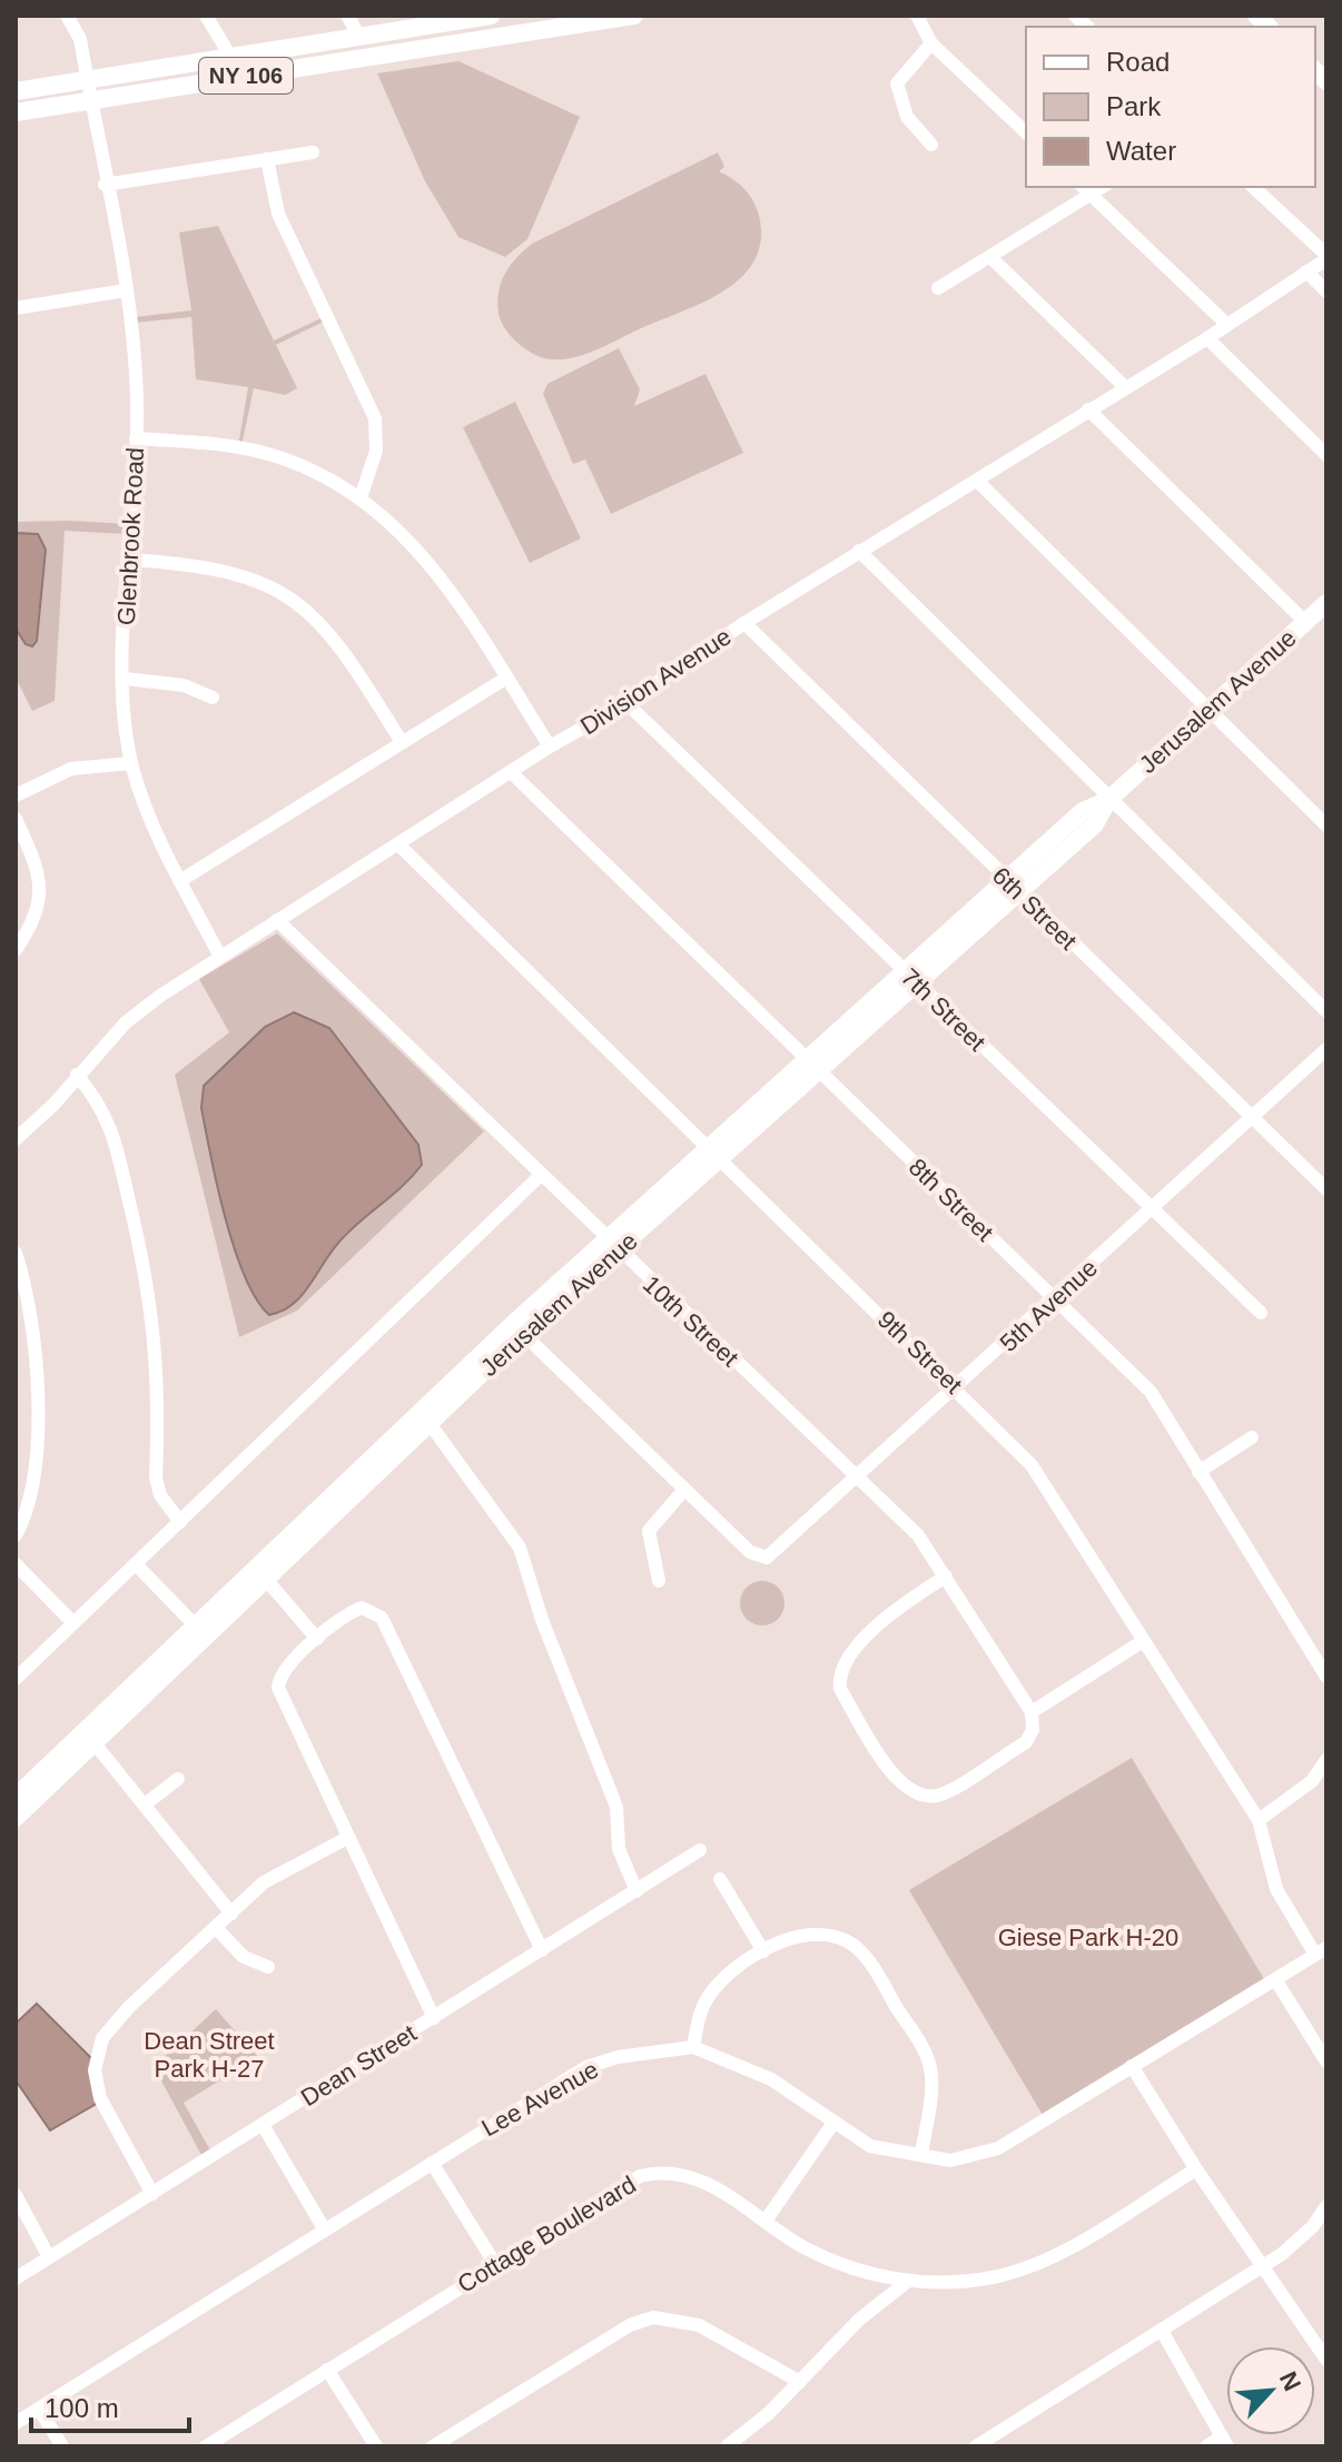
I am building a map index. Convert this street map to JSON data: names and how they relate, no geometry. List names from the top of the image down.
{
  "streets": {
    "main road": ["NY 106", "Jerusalem Avenue"],
    "street": [
      "Glenbrook Road",
      "Division Avenue",
      "6th Street",
      "7th Street",
      "8th Street",
      "5th Avenue",
      "10th Street",
      "9th Street",
      "Dean Street",
      "Lee Avenue",
      "Cottage Boulevard"
    ]
  },
  "crossings": [
    ["NY 106", "Glenbrook Road"],
    ["Glenbrook Road", "Division Avenue"],
    ["Division Avenue", "6th Street"],
    ["Division Avenue", "7th Street"],
    ["Division Avenue", "8th Street"],
    ["Division Avenue", "10th Street"],
    ["Division Avenue", "9th Street"],
    ["Jerusalem Avenue", "6th Street"],
    ["Jerusalem Avenue", "7th Street"],
    ["Jerusalem Avenue", "8th Street"],
    ["Jerusalem Avenue", "10th Street"],
    ["Jerusalem Avenue", "9th Street"],
    ["6th Street", "5th Avenue"],
    ["7th Street", "5th Avenue"],
    ["8th Street", "5th Avenue"],
    ["5th Avenue", "10th Street"],
    ["5th Avenue", "9th Street"]
  ],
  "parks": ["Giese Park H-20", "Dean Street Park H-27"],
  "legend": ["Road", "Park", "Water"],
  "scale_bar": "100 m",
  "north": "top right"
}
